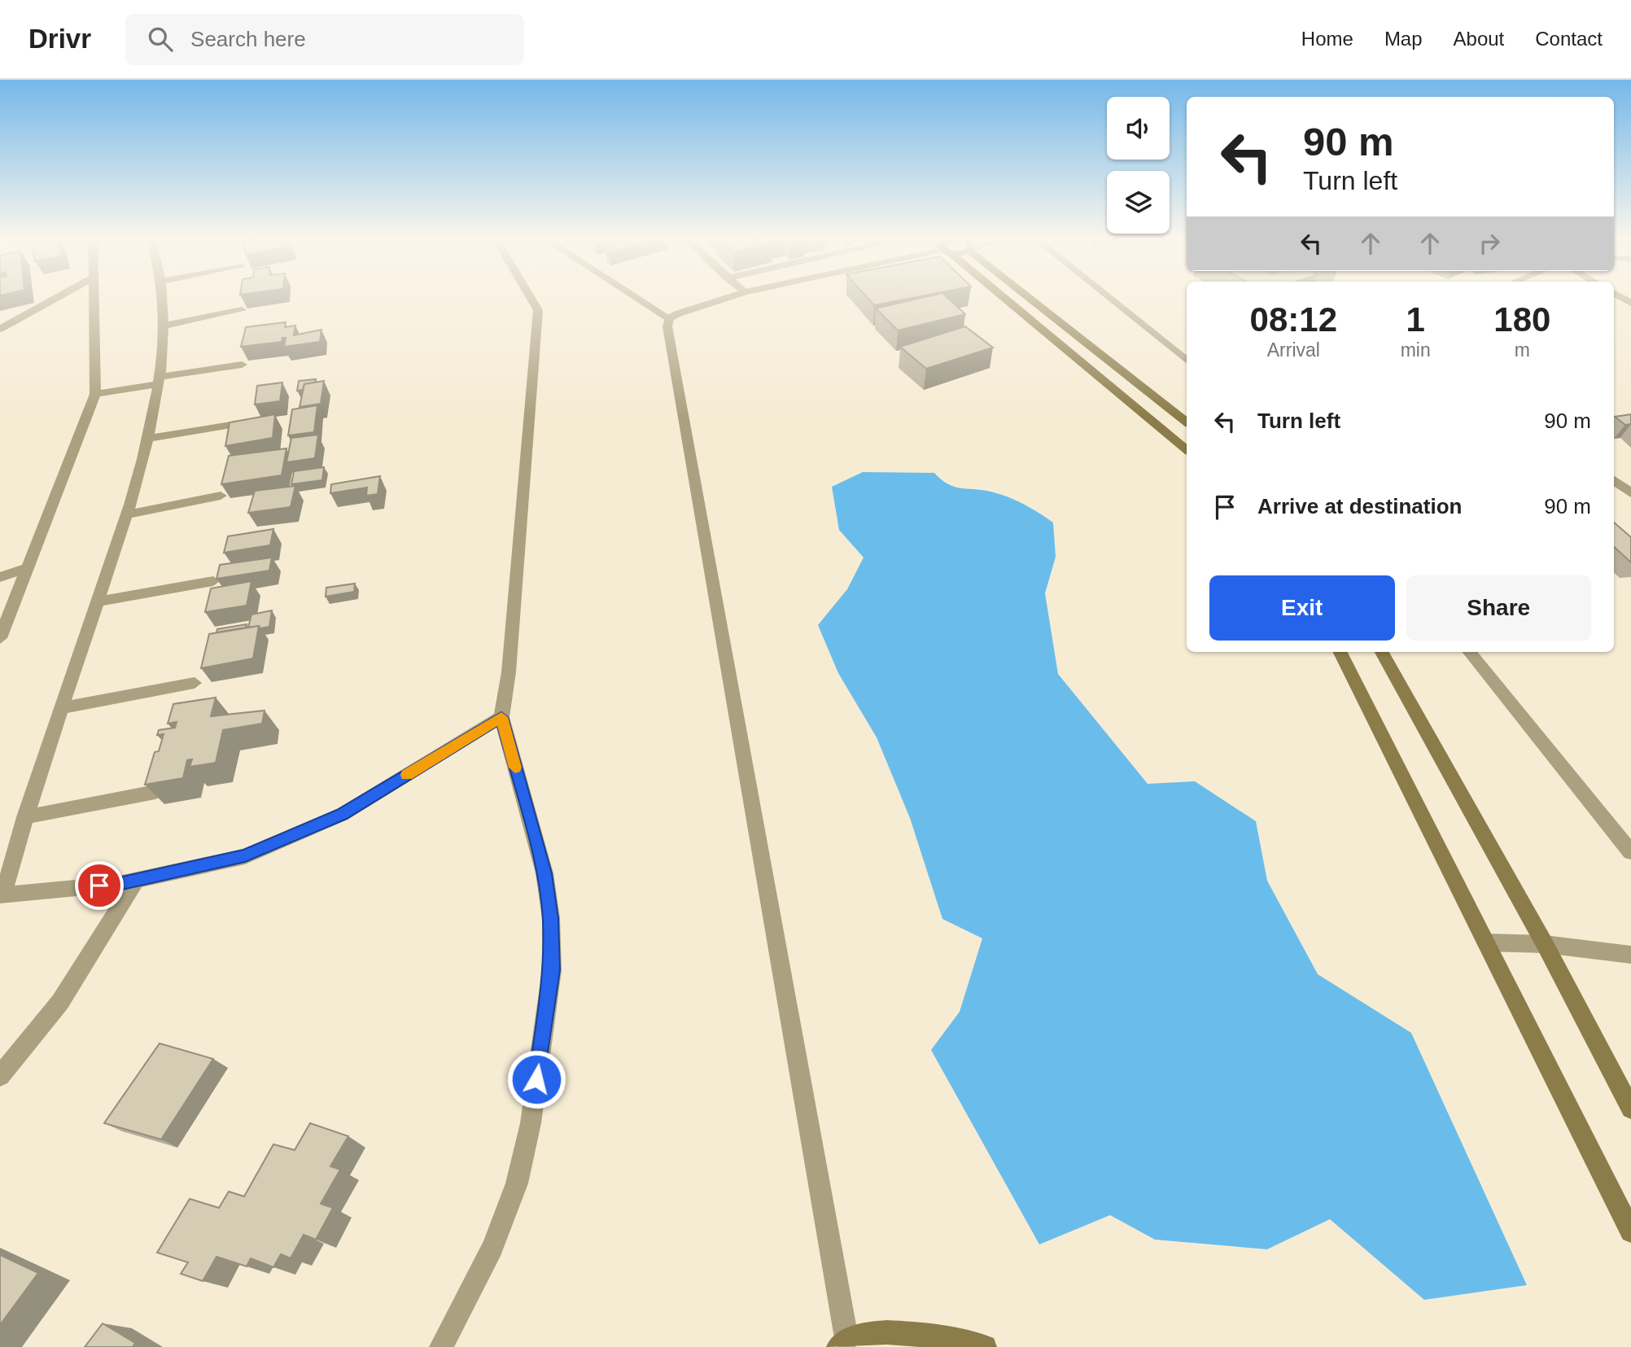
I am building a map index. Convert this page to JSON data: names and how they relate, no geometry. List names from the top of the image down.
{
  "page": {
    "header": "Drivr",
    "search": "Search here",
    "nav": [
      "Home",
      "Map",
      "About",
      "Contact"
    ],
    "turn": ["90 m", "Turn left"],
    "eta": [
      "08:12",
      "Arrival",
      "1",
      "min",
      "180",
      "m"
    ],
    "list": [
      {
        "name": "Turn left",
        "value": "90 m"
      },
      {
        "name": "Arrive at destination",
        "value": "90 m"
      }
    ],
    "buttons": ["Exit", "Share"]
  }
}
